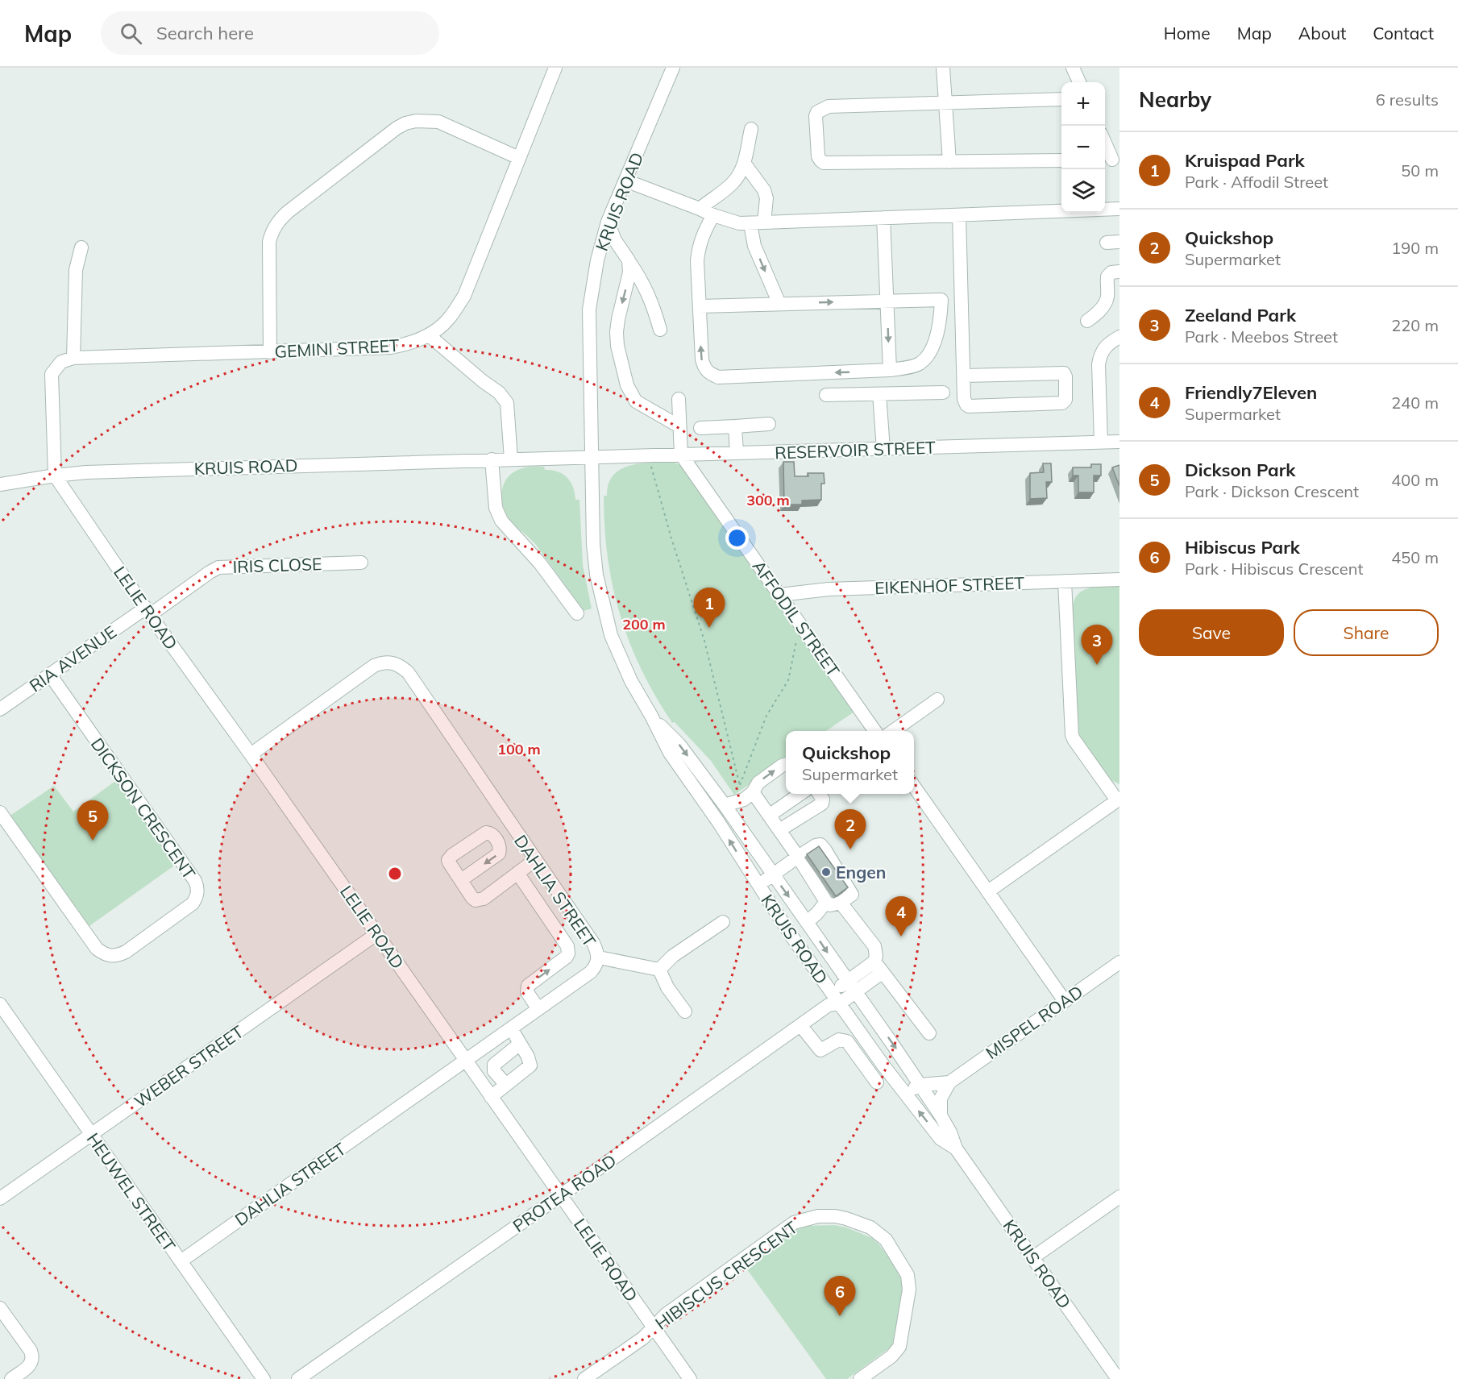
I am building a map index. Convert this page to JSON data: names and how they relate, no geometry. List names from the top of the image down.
{
  "streets": {
    "street": [
      "KRUIS ROAD",
      "GEMINI STREET",
      "RESERVOIR STREET",
      "IRIS CLOSE",
      "EIKENHOF STREET",
      "LELIE ROAD",
      "AFFODIL STREET",
      "RIA AVENUE",
      "DICKSON CRESCENT",
      "DAHLIA STREET",
      "MISPEL ROAD",
      "WEBER STREET",
      "HEUWEL STREET",
      "PROTEA ROAD",
      "HIBISCUS CRESCENT"
    ]
  },
  "crossings": [
    ["KRUIS ROAD", "RESERVOIR STREET"],
    ["KRUIS ROAD", "LELIE ROAD"],
    ["KRUIS ROAD", "MISPEL ROAD"],
    ["KRUIS ROAD", "PROTEA ROAD"],
    ["RESERVOIR STREET", "AFFODIL STREET"],
    ["IRIS CLOSE", "LELIE ROAD"],
    ["IRIS CLOSE", "RIA AVENUE"],
    ["EIKENHOF STREET", "AFFODIL STREET"],
    ["LELIE ROAD", "RIA AVENUE"],
    ["LELIE ROAD", "DAHLIA STREET"],
    ["LELIE ROAD", "WEBER STREET"],
    ["LELIE ROAD", "PROTEA ROAD"],
    ["LELIE ROAD", "HIBISCUS CRESCENT"],
    ["RIA AVENUE", "DICKSON CRESCENT"],
    ["DAHLIA STREET", "HEUWEL STREET"],
    ["WEBER STREET", "HEUWEL STREET"]
  ],
  "places": ["Engen"],
  "page": {
    "header": "Map",
    "search": "Search here",
    "nav": [
      "Home",
      "Map",
      "About",
      "Contact"
    ],
    "heading": ["Nearby", "6 results"],
    "map_buttons": ["+", "−"],
    "list": [
      {
        "mark": "1",
        "name": "Kruispad Park",
        "note": "Park · Affodil Street",
        "value": "50 m"
      },
      {
        "mark": "2",
        "name": "Quickshop",
        "note": "Supermarket",
        "value": "190 m"
      },
      {
        "mark": "3",
        "name": "Zeeland Park",
        "note": "Park · Meebos Street",
        "value": "220 m"
      },
      {
        "mark": "4",
        "name": "Friendly7Eleven",
        "note": "Supermarket",
        "value": "240 m"
      },
      {
        "mark": "5",
        "name": "Dickson Park",
        "note": "Park · Dickson Crescent",
        "value": "400 m"
      },
      {
        "mark": "6",
        "name": "Hibiscus Park",
        "note": "Park · Hibiscus Crescent",
        "value": "450 m"
      }
    ],
    "pins": [
      "1",
      "3",
      "5",
      "2",
      "4",
      "6"
    ],
    "buttons": ["Save", "Share"],
    "popup": ["Quickshop", "Supermarket"]
  },
  "rings": ["300 m", "200 m", "100 m"]
}
